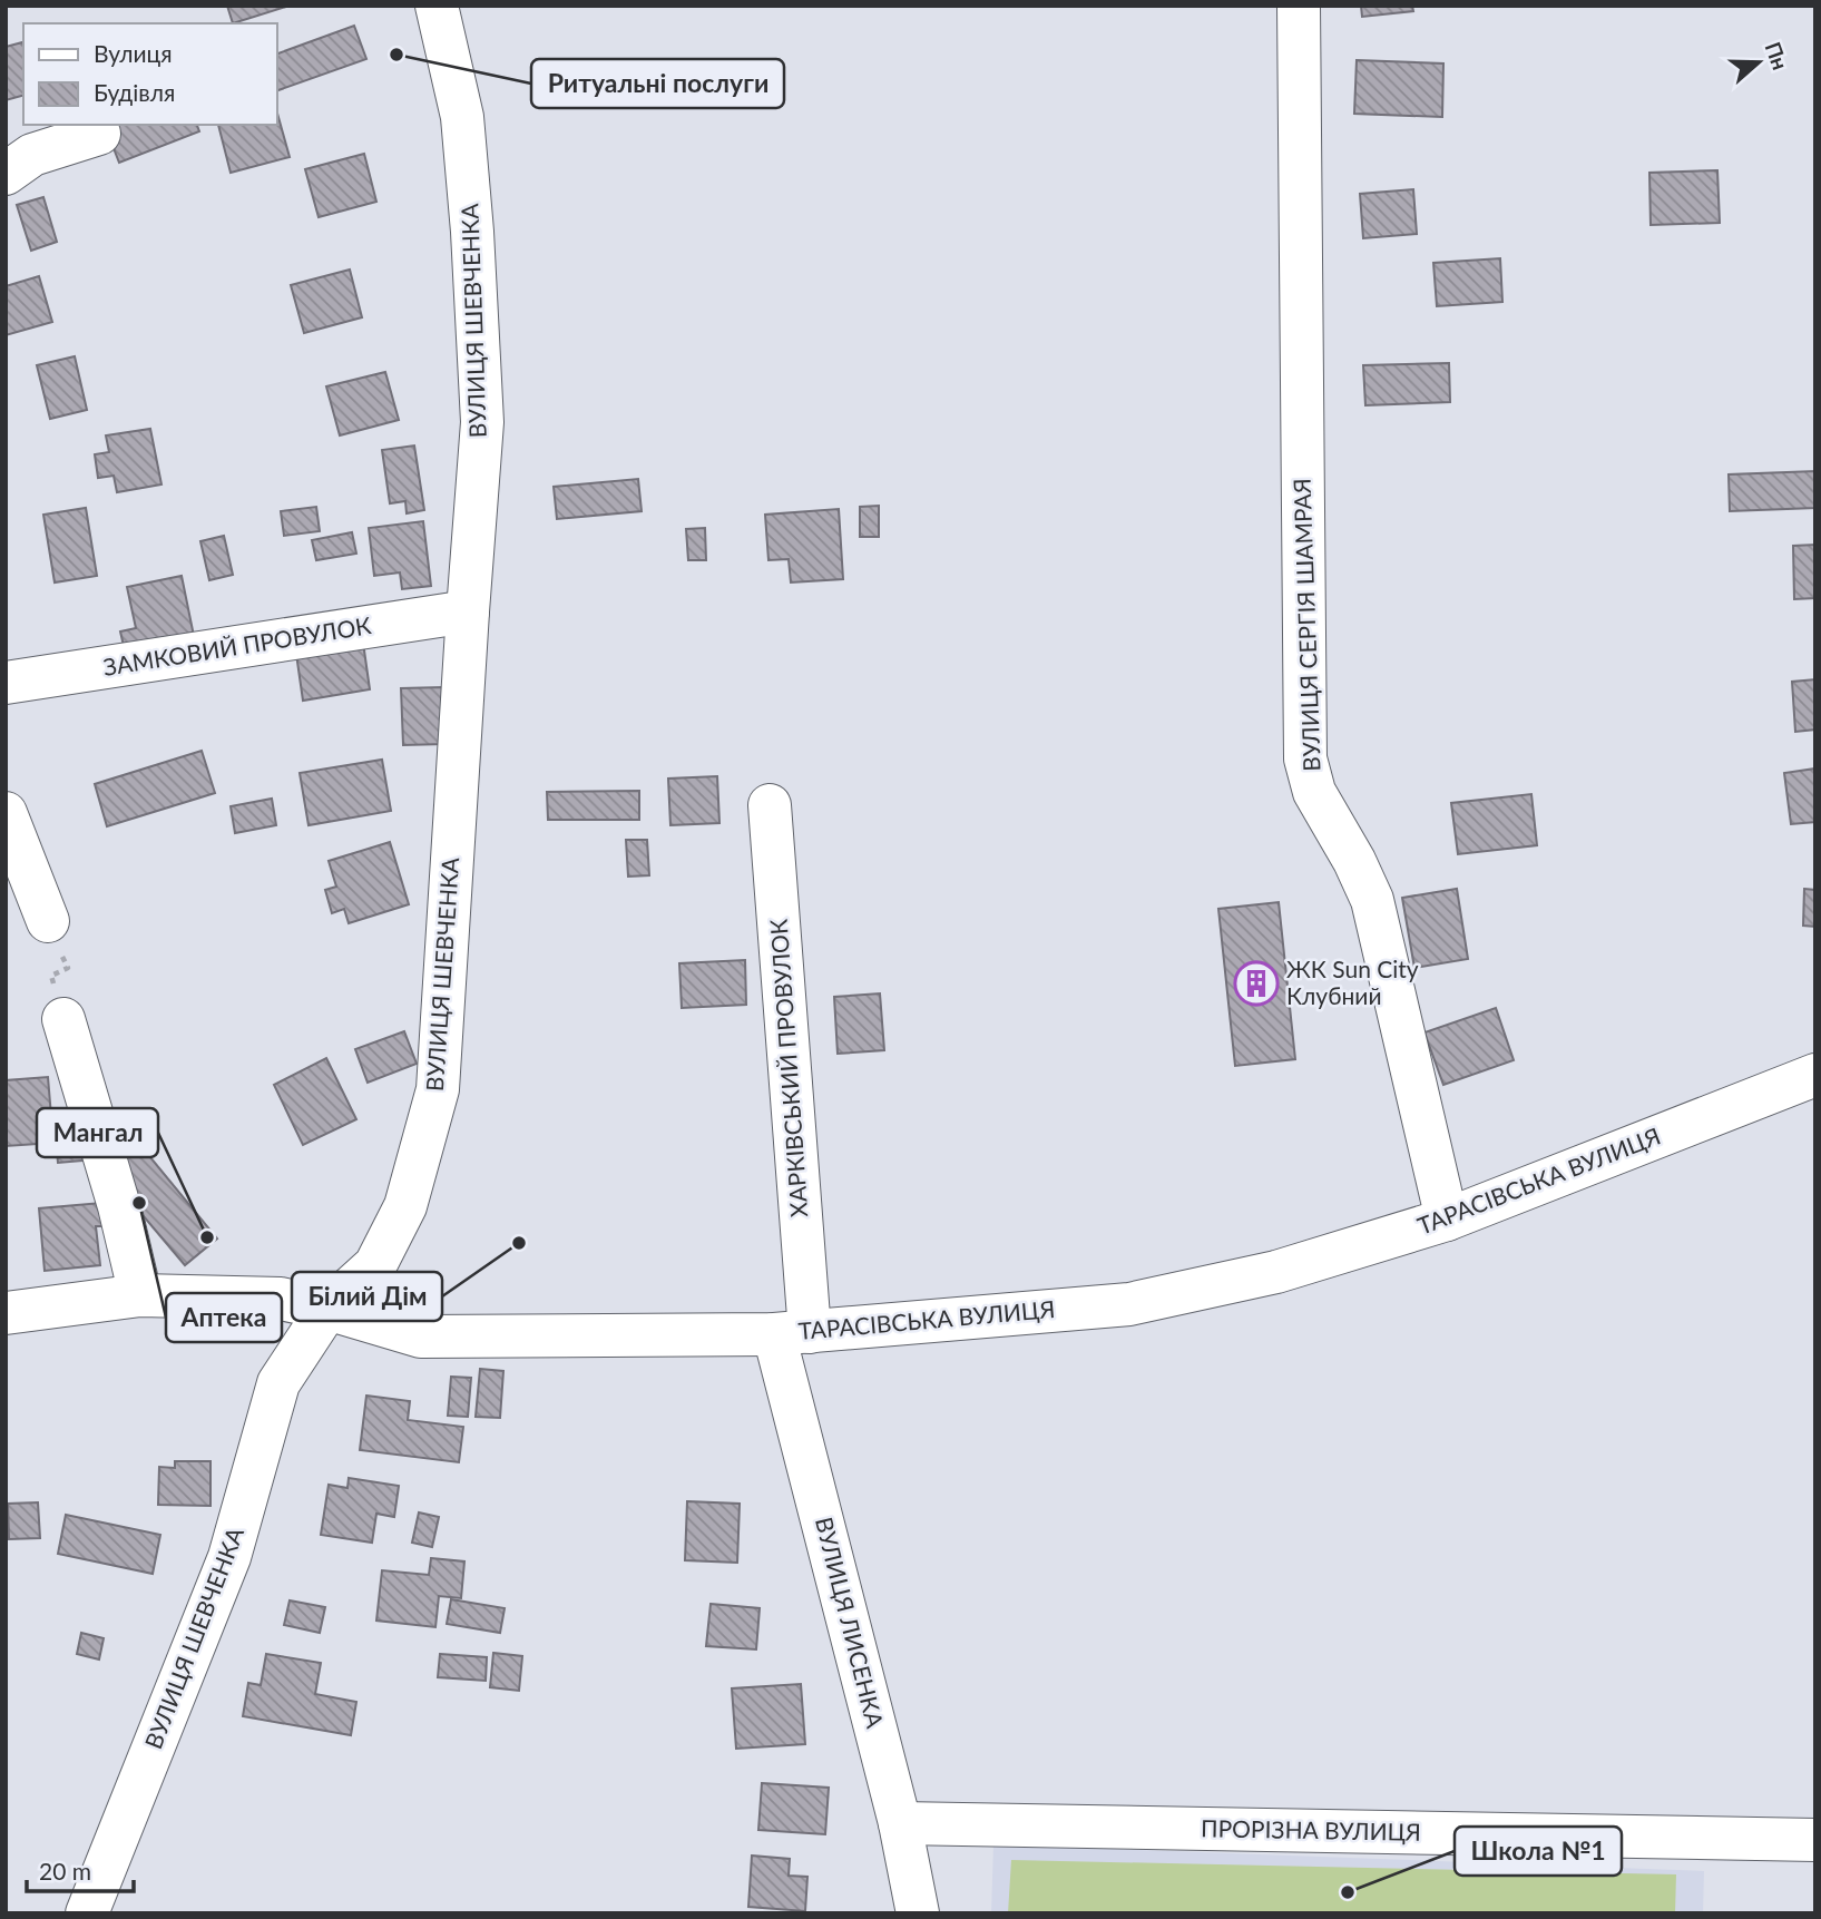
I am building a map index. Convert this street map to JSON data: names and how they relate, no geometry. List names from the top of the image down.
{
  "streets": {
    "street": [
      "ВУЛИЦЯ ШЕВЧЕНКА",
      "ВУЛИЦЯ СЕРГІЯ ШАМРАЯ",
      "ЗАМКОВИЙ ПРОВУЛОК",
      "ХАРКІВСЬКИЙ ПРОВУЛОК",
      "ТАРАСІВСЬКА ВУЛИЦЯ",
      "ВУЛИЦЯ ЛИСЕНКА",
      "ПРОРІЗНА ВУЛИЦЯ"
    ]
  },
  "crossings": [
    ["ВУЛИЦЯ ШЕВЧЕНКА", "ЗАМКОВИЙ ПРОВУЛОК"],
    ["ВУЛИЦЯ ШЕВЧЕНКА", "ТАРАСІВСЬКА ВУЛИЦЯ"],
    ["ВУЛИЦЯ СЕРГІЯ ШАМРАЯ", "ТАРАСІВСЬКА ВУЛИЦЯ"],
    ["ХАРКІВСЬКИЙ ПРОВУЛОК", "ТАРАСІВСЬКА ВУЛИЦЯ"],
    ["ХАРКІВСЬКИЙ ПРОВУЛОК", "ВУЛИЦЯ ЛИСЕНКА"],
    ["ТАРАСІВСЬКА ВУЛИЦЯ", "ВУЛИЦЯ ЛИСЕНКА"],
    ["ВУЛИЦЯ ЛИСЕНКА", "ПРОРІЗНА ВУЛИЦЯ"]
  ],
  "places": {
    "other": [
      "Ритуальні послуги",
      "Аптека",
      "Мангал",
      "Білий Дім",
      "Школа №1"
    ],
    "building": ["ЖК Sun City Клубний"]
  },
  "legend": ["Вулиця", "Будівля"],
  "scale_bar": "20 m",
  "north": "right"
}
